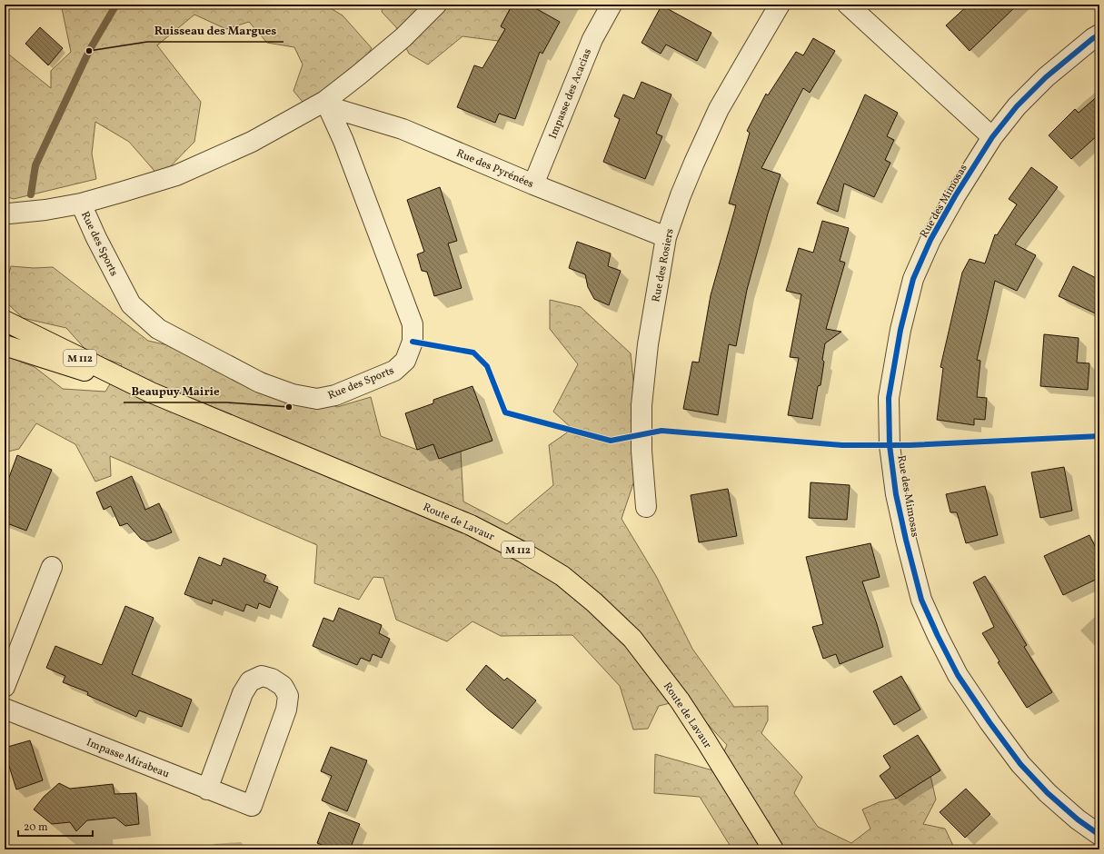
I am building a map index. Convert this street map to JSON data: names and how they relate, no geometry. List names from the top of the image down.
{
  "streets": {
    "main road": ["M 112", "Route de Lavaur"],
    "street": [
      "Impasse des Acacias",
      "Rue des Pyrénées",
      "Rue des Mimosas",
      "Rue des Sports",
      "Rue des Rosiers",
      "Impasse Mirabeau"
    ]
  },
  "crossings": [
    ["Impasse des Acacias", "Rue des Pyrénées"],
    ["Rue des Pyrénées", "Rue des Sports"],
    ["Rue des Pyrénées", "Rue des Rosiers"]
  ],
  "places": ["Ruisseau des Margues", "Beaupuy Mairie"],
  "scale_bar": "20 m"
}
